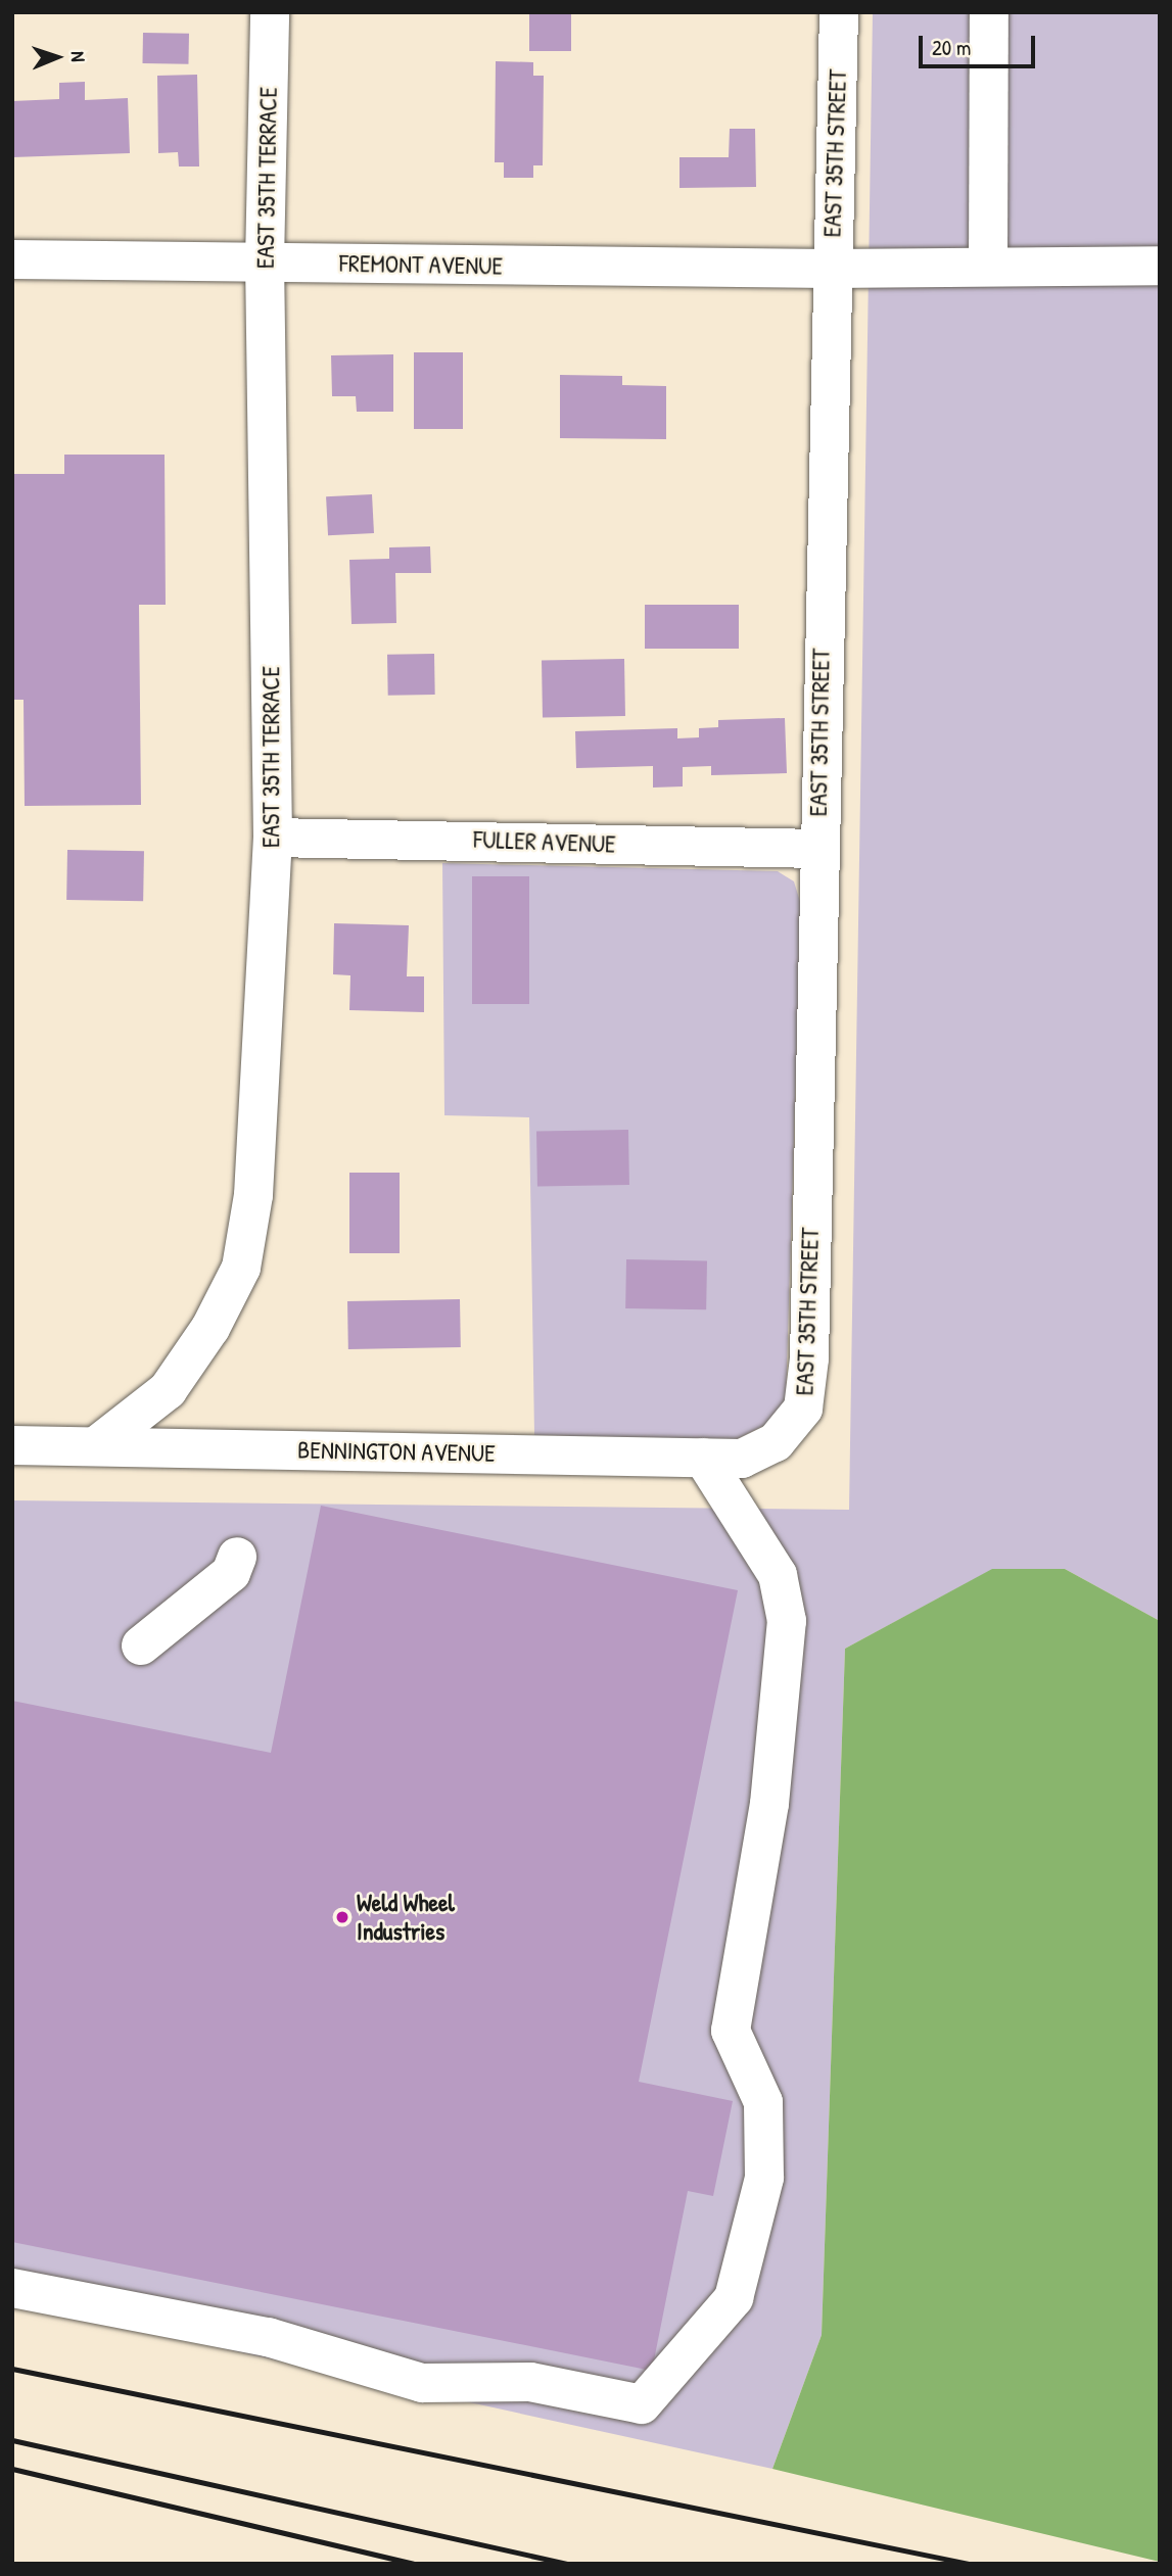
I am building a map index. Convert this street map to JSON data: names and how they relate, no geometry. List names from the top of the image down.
{
  "streets": {
    "street": [
      "EAST 35TH STREET",
      "EAST 35TH TERRACE",
      "FREMONT AVENUE",
      "FULLER AVENUE",
      "BENNINGTON AVENUE"
    ]
  },
  "crossings": [
    ["EAST 35TH STREET", "FREMONT AVENUE"],
    ["EAST 35TH STREET", "FULLER AVENUE"],
    ["EAST 35TH STREET", "BENNINGTON AVENUE"],
    ["EAST 35TH TERRACE", "FREMONT AVENUE"],
    ["EAST 35TH TERRACE", "FULLER AVENUE"],
    ["EAST 35TH TERRACE", "BENNINGTON AVENUE"]
  ],
  "places": ["Weld Wheel Industries"],
  "scale_bar": "20 m",
  "north": "right"
}
